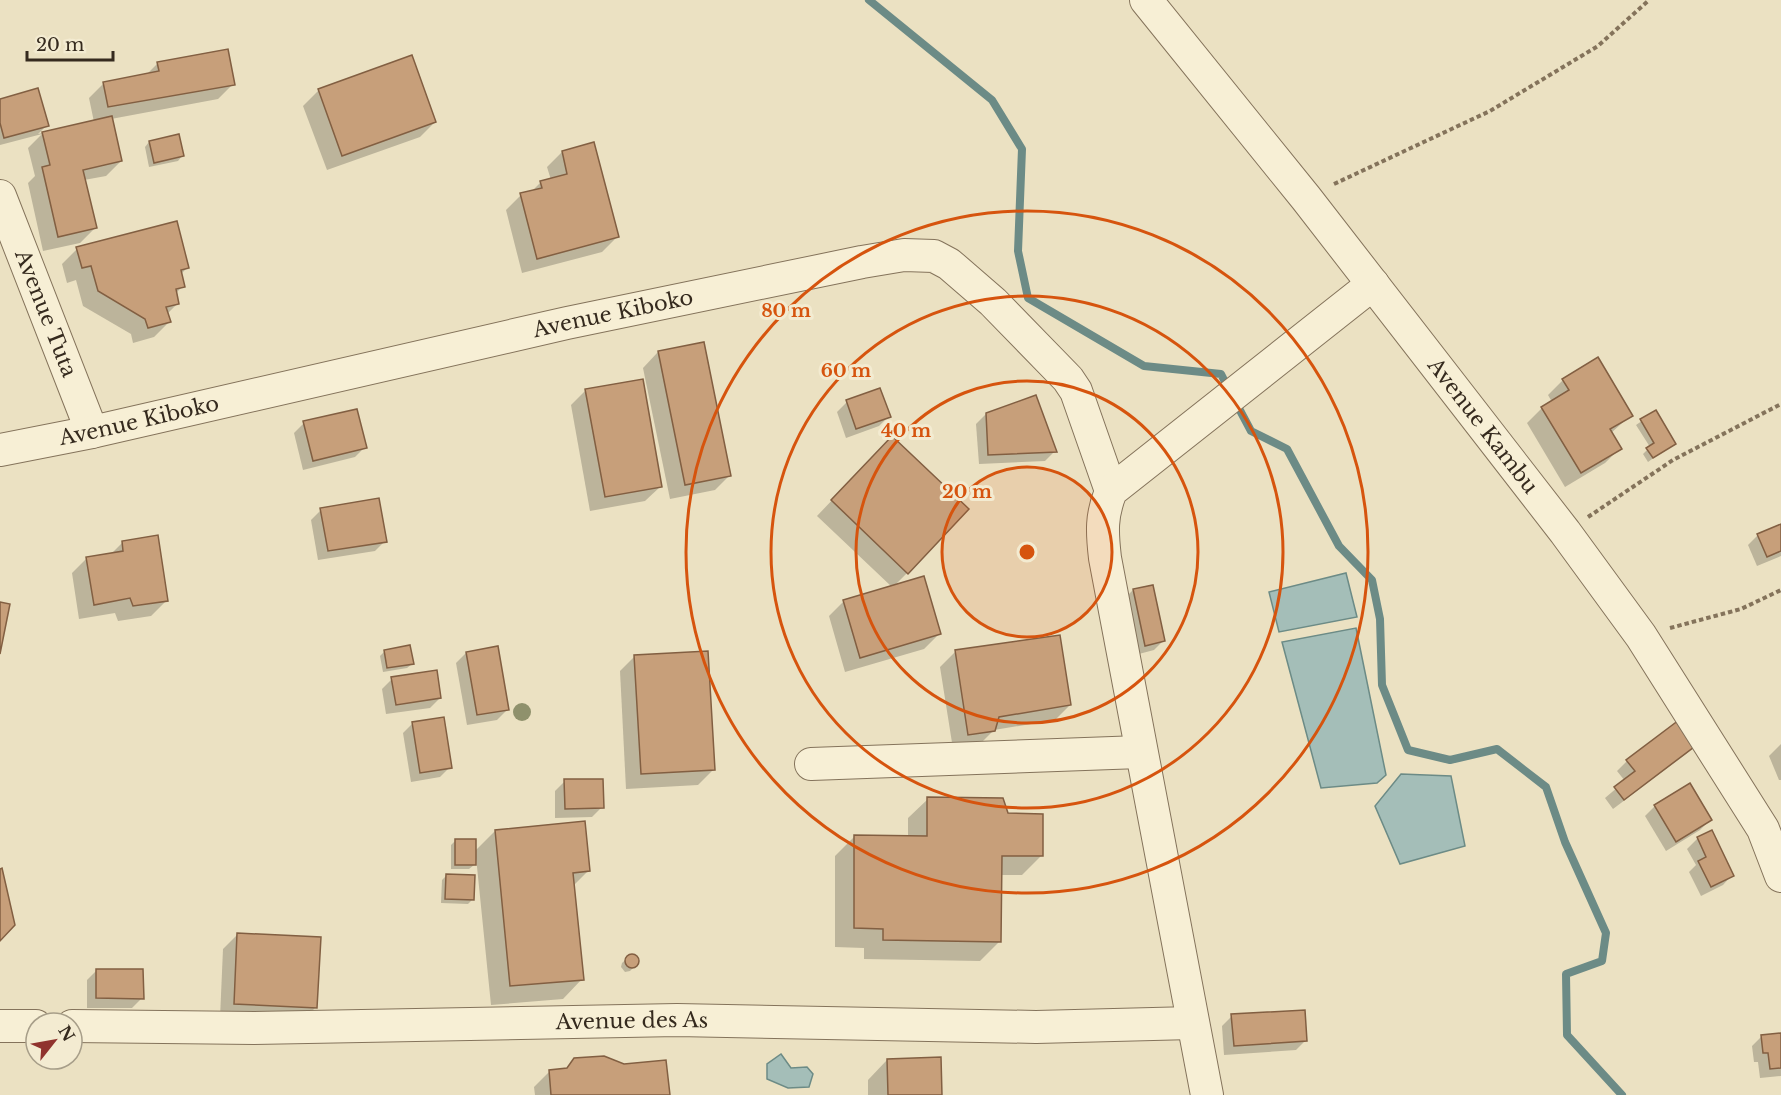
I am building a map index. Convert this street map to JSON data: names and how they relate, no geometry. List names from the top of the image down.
{
  "streets": {
    "street": [
      "Avenue Tuta",
      "Avenue Kiboko",
      "Avenue Kambu",
      "Avenue des As"
    ]
  },
  "crossings": [
    ["Avenue Tuta", "Avenue Kiboko"]
  ],
  "scale_bar": "20 m",
  "north": "top right",
  "rings": [
    "80 m",
    "60 m",
    "40 m",
    "20 m"
  ]
}
